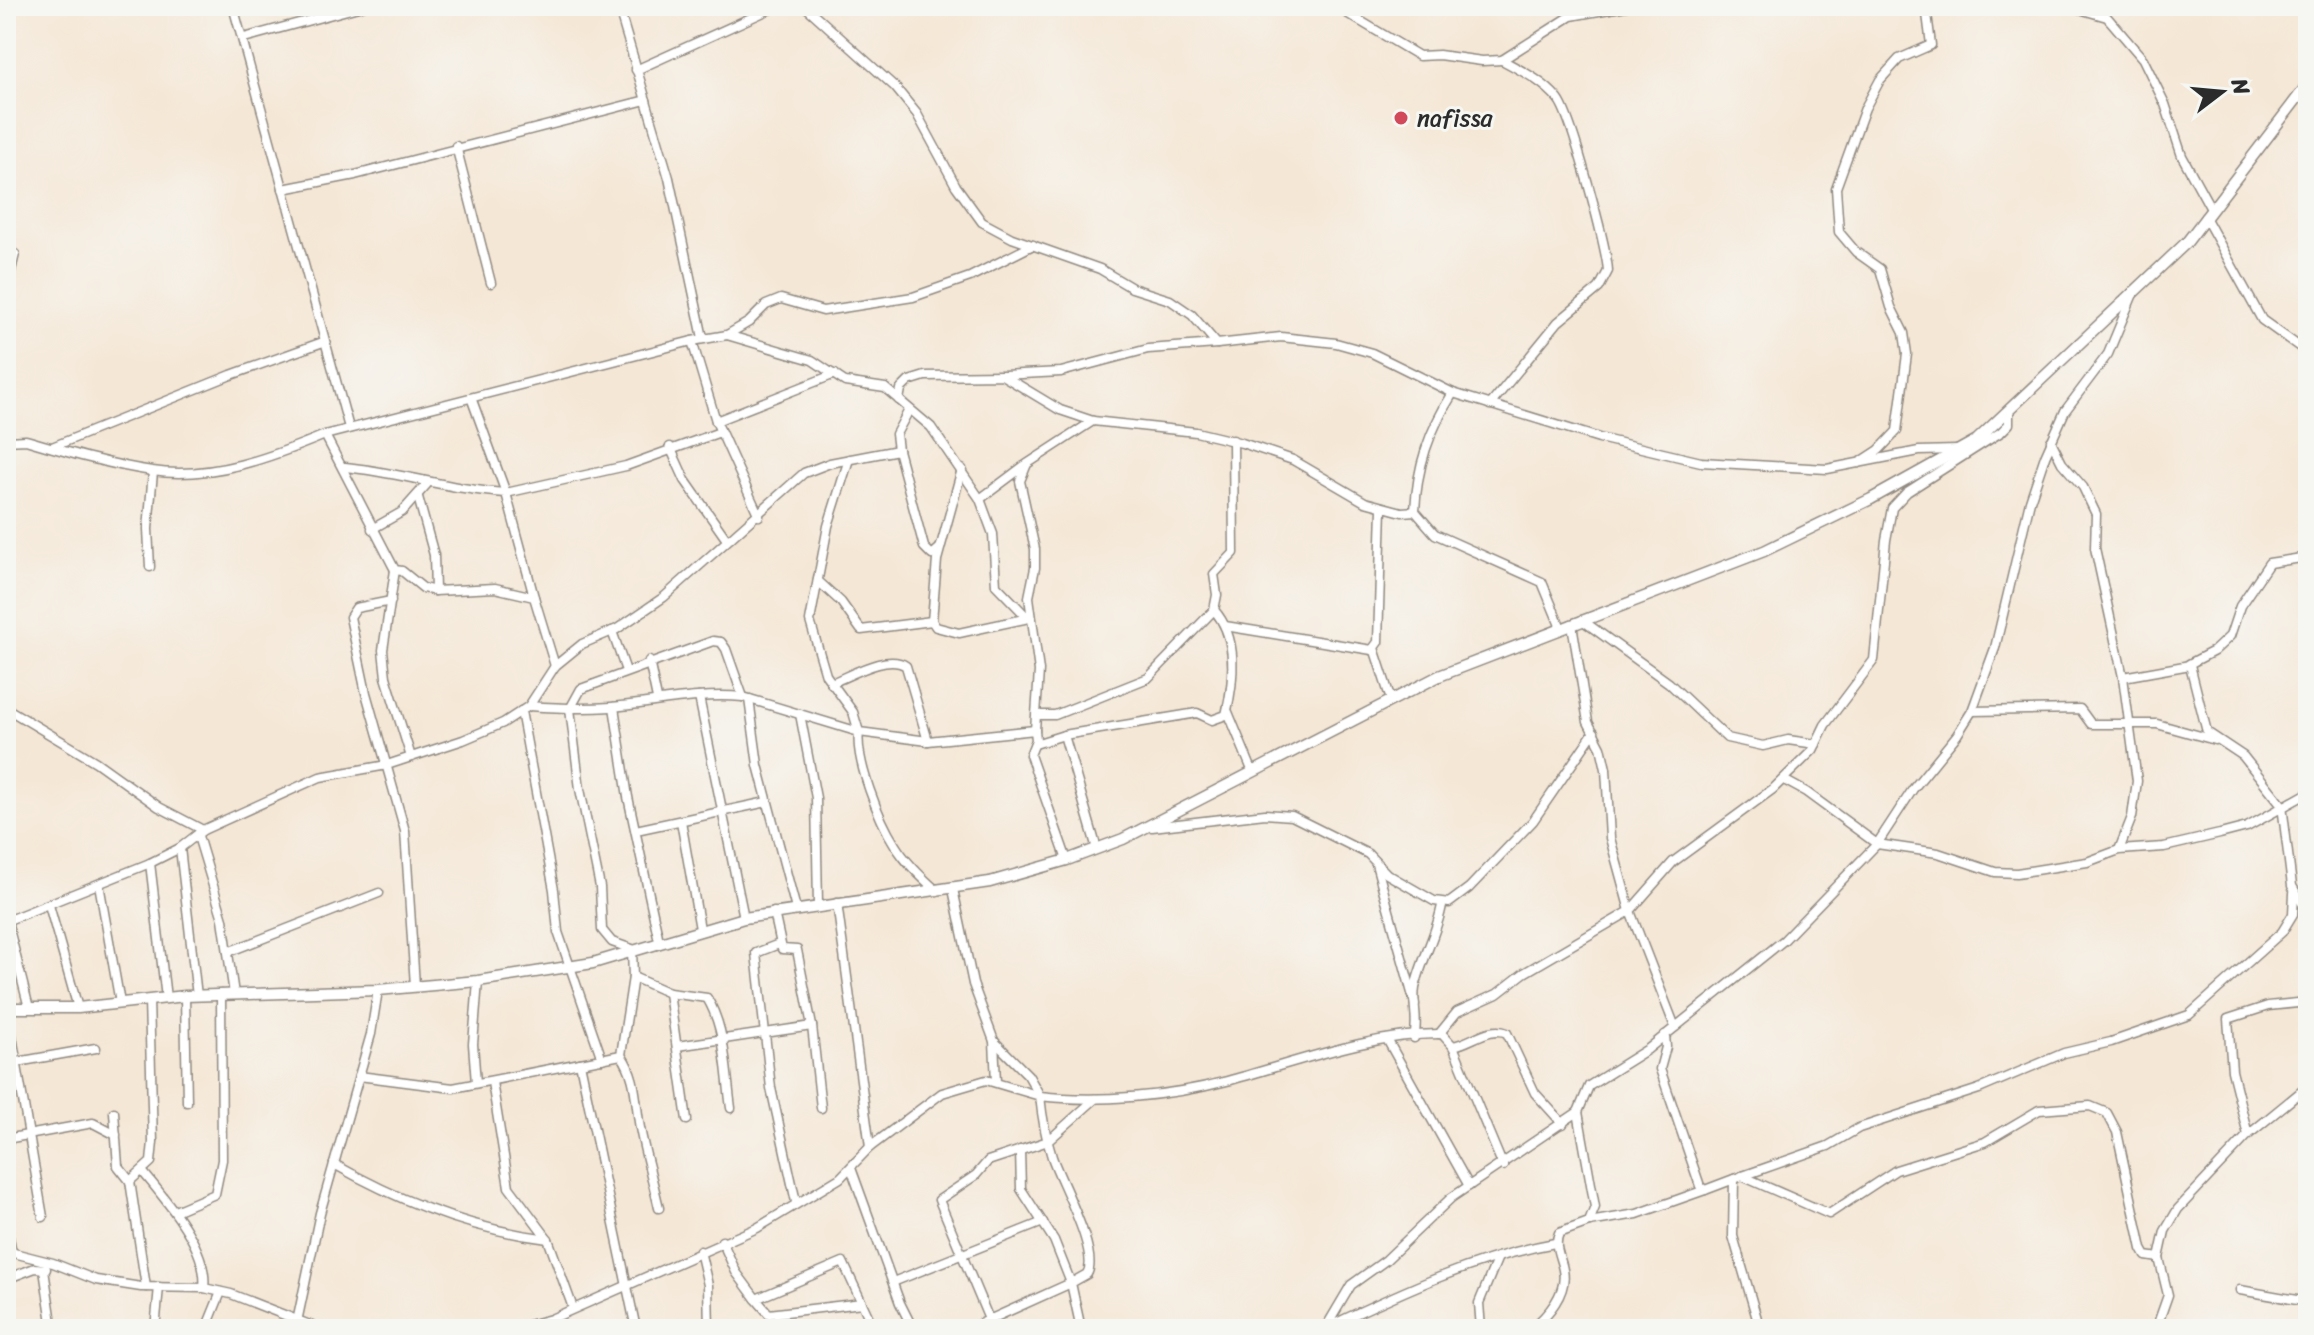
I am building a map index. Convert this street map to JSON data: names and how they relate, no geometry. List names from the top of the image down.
{
  "places": ["nafissa"],
  "north": "right"
}
